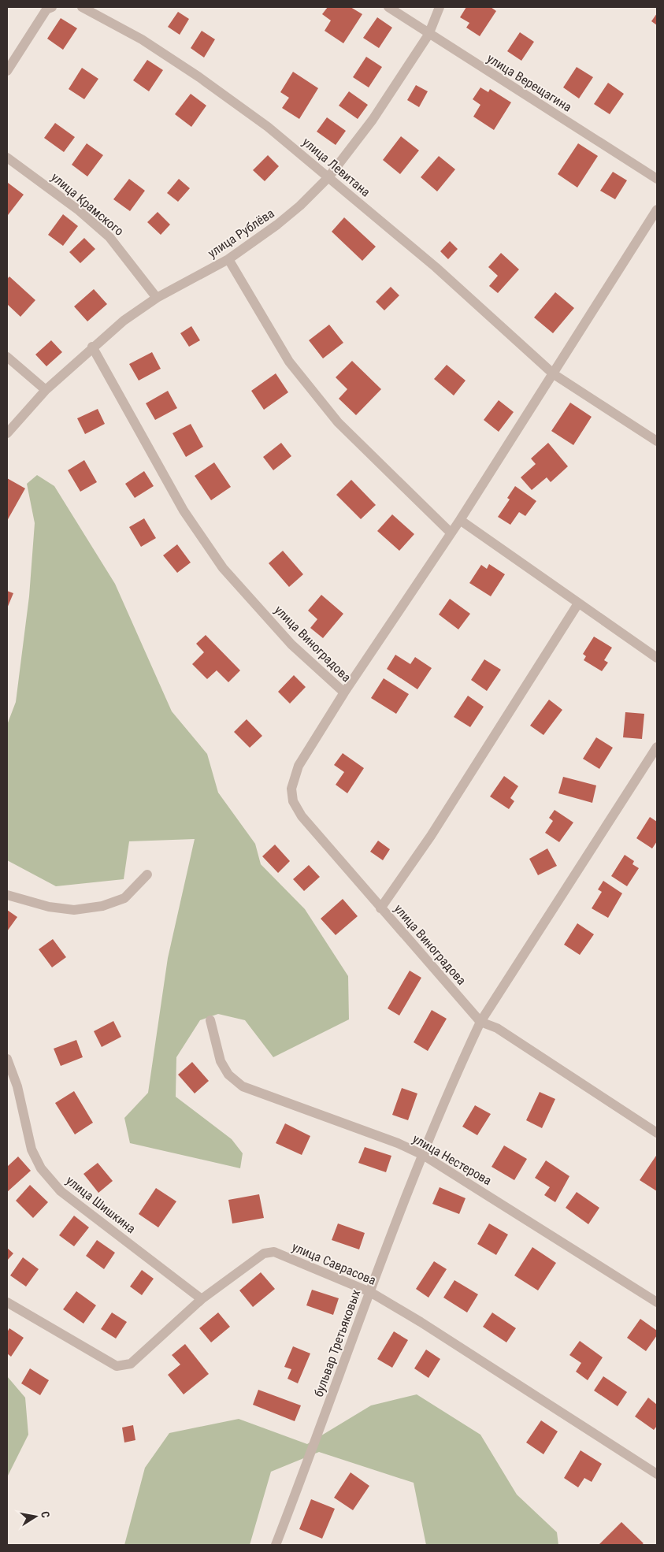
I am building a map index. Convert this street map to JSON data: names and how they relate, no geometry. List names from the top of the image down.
{
  "streets": {
    "street": [
      "улица Верещагина",
      "улица Левитана",
      "улица Крамского",
      "улица Рублёва",
      "улица Виноградова",
      "улица Нестерова",
      "улица Шишкина",
      "улица Саврасова",
      "бульвар Третьяковых"
    ]
  },
  "crossings": [
    ["улица Верещагина", "улица Рублёва"],
    ["улица Левитана", "улица Рублёва"],
    ["улица Крамского", "улица Рублёва"],
    ["улица Рублёва", "улица Виноградова"],
    ["улица Виноградова", "бульвар Третьяковых"],
    ["улица Нестерова", "бульвар Третьяковых"],
    ["улица Шишкина", "улица Саврасова"],
    ["улица Саврасова", "бульвар Третьяковых"]
  ],
  "north": "right"
}
